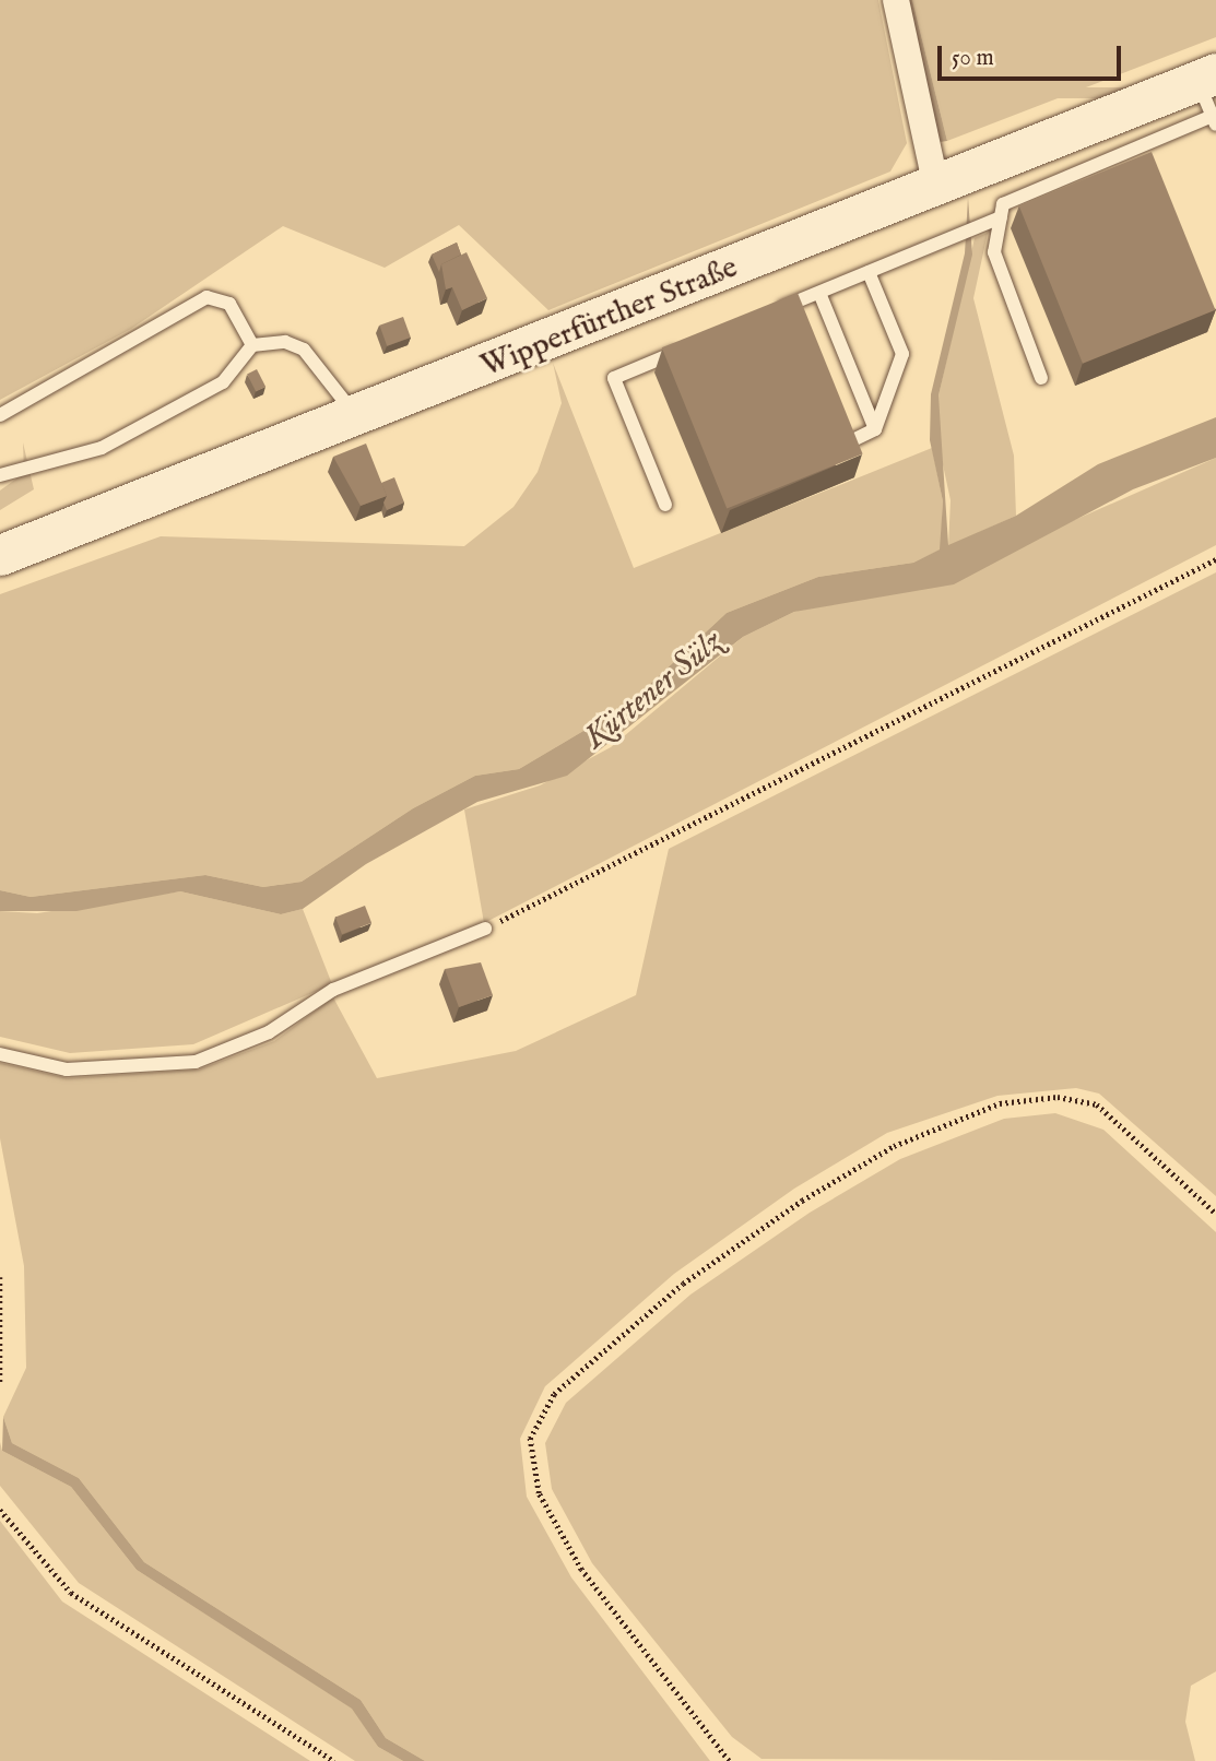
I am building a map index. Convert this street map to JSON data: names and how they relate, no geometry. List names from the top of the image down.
{
  "streets": {
    "main road": ["Wipperfürther Straße"]
  },
  "water": ["Kürtener Sülz"],
  "scale_bar": "50 m"
}
